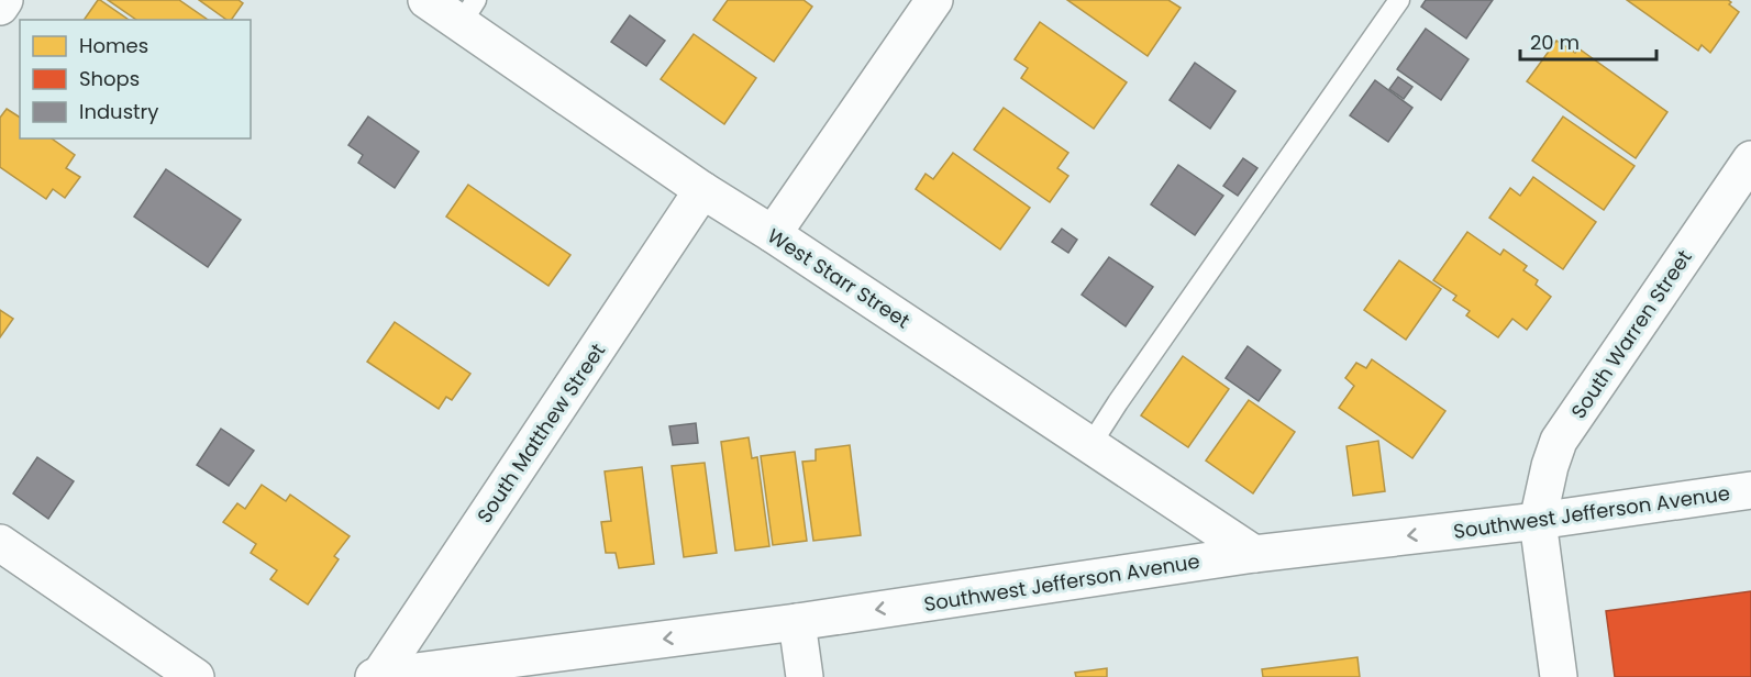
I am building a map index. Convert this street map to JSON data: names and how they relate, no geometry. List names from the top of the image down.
{
  "streets": {
    "street": [
      "West Starr Street",
      "South Warren Street",
      "South Matthew Street",
      "Southwest Jefferson Avenue"
    ]
  },
  "crossings": [
    ["West Starr Street", "South Matthew Street"],
    ["West Starr Street", "Southwest Jefferson Avenue"],
    ["South Warren Street", "Southwest Jefferson Avenue"],
    ["South Matthew Street", "Southwest Jefferson Avenue"]
  ],
  "one_way": ["Southwest Jefferson Avenue"],
  "legend": ["Homes", "Shops", "Industry"],
  "scale_bar": "20 m"
}
